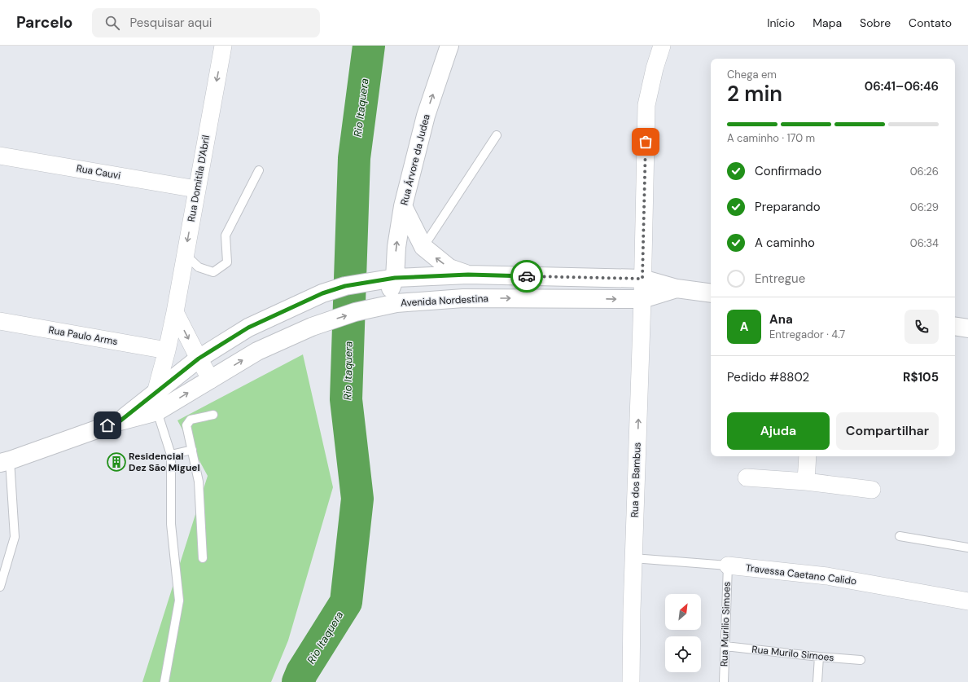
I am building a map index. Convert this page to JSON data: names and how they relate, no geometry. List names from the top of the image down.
{
  "streets": {
    "main road": ["Rua Árvore da Judea", "Avenida Nordestina"],
    "street": [
      "Rua Cauvi",
      "Rua Domitila D'Abril",
      "Rua Paulo Arms",
      "Rua dos Bambus",
      "Travessa Caetano Calido"
    ],
    "lane": ["Rua Murilio Simoes", "Rua Murilo Simoes"]
  },
  "crossings": [
    ["Rua Árvore da Judea", "Avenida Nordestina"],
    ["Rua Cauvi", "Rua Domitila D'Abril"],
    ["Rua Domitila D'Abril", "Avenida Nordestina"],
    ["Rua Domitila D'Abril", "Rua Paulo Arms"],
    ["Avenida Nordestina", "Rua dos Bambus"],
    ["Rua dos Bambus", "Travessa Caetano Calido"],
    ["Travessa Caetano Calido", "Rua Murilio Simoes"],
    ["Rua Murilio Simoes", "Rua Murilo Simoes"]
  ],
  "one_way": ["Rua Árvore da Judea", "Rua Domitila D'Abril", "Rua dos Bambus"],
  "water": ["Rio Itaquera"],
  "places": {
    "building": ["Residencial Dez São Miguel"]
  },
  "north": "top right",
  "page": {
    "header": "Parcelo",
    "search": "Pesquisar aqui",
    "nav": [
      "Início",
      "Mapa",
      "Sobre",
      "Contato"
    ],
    "heading": ["2 min", "Chega em", "06:41–06:46"],
    "panel": [
      "Ana",
      "Entregador · 4.7",
      "Pedido #8802",
      "R$105"
    ],
    "bar": "A caminho · 170 m",
    "list": [
      ["Confirmado", "06:26"],
      ["Preparando", "06:29"],
      ["A caminho", "06:34"],
      "Entregue"
    ],
    "round": "A",
    "buttons": ["Ajuda", "Compartilhar"]
  }
}
